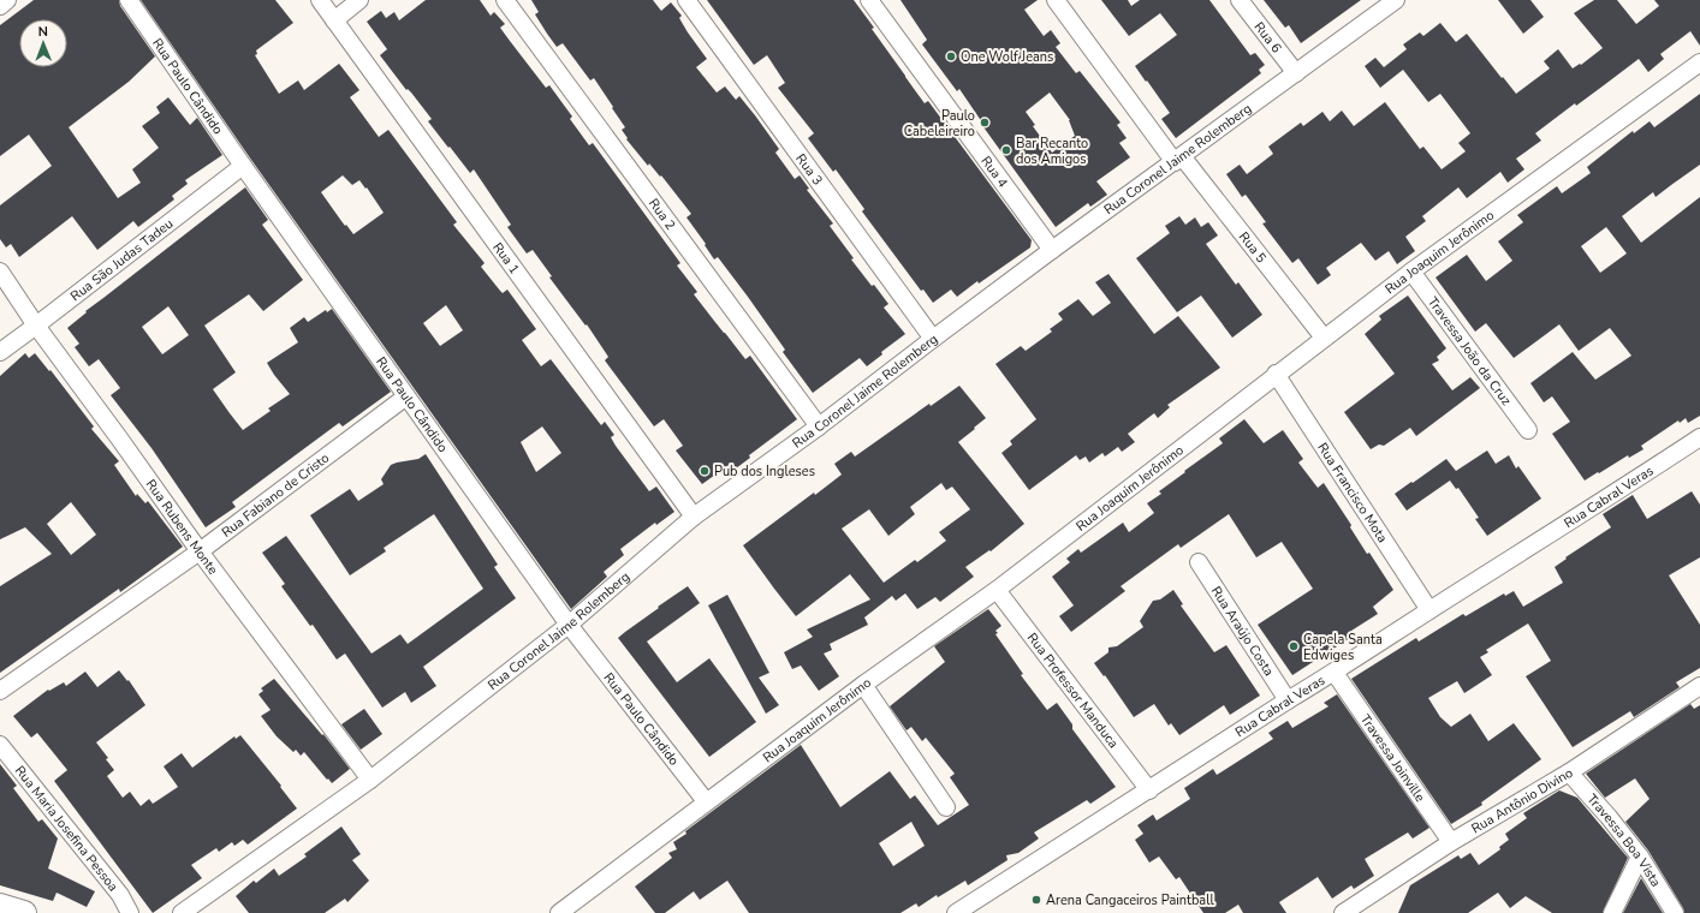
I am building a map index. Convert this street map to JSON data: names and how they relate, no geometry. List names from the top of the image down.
{
  "streets": {
    "street": [
      "Rua 6",
      "Rua Paulo Cândido",
      "Rua Coronel Jaime Rolemberg",
      "Rua 3",
      "Rua 4",
      "Rua 2",
      "Rua 5",
      "Rua Joaquim Jerônimo",
      "Rua São Judas Tadeu",
      "Rua 1",
      "Travessa João da Cruz",
      "Rua Francisco Mota",
      "Rua Fabiano de Cristo",
      "Rua Cabral Veras",
      "Rua Rubens Monte",
      "Rua Araújo Costa",
      "Rua Professor Manduca",
      "Travessa Joinville",
      "Rua Antônio Divino",
      "Rua Maria Josefina Pessoa",
      "Travessa Boa Vista"
    ]
  },
  "crossings": [
    ["Rua 6", "Rua Coronel Jaime Rolemberg"],
    ["Rua Paulo Cândido", "Rua Coronel Jaime Rolemberg"],
    ["Rua Paulo Cândido", "Rua Joaquim Jerônimo"],
    ["Rua Paulo Cândido", "Rua São Judas Tadeu"],
    ["Rua Paulo Cândido", "Rua Fabiano de Cristo"],
    ["Rua Coronel Jaime Rolemberg", "Rua 3"],
    ["Rua Coronel Jaime Rolemberg", "Rua 4"],
    ["Rua Coronel Jaime Rolemberg", "Rua 2"],
    ["Rua Coronel Jaime Rolemberg", "Rua 5"],
    ["Rua Coronel Jaime Rolemberg", "Rua 1"],
    ["Rua Coronel Jaime Rolemberg", "Rua Rubens Monte"],
    ["Rua 5", "Rua Joaquim Jerônimo"],
    ["Rua Joaquim Jerônimo", "Travessa João da Cruz"],
    ["Rua Joaquim Jerônimo", "Rua Francisco Mota"],
    ["Rua Joaquim Jerônimo", "Rua Professor Manduca"],
    ["Rua São Judas Tadeu", "Rua Rubens Monte"],
    ["Rua Francisco Mota", "Rua Cabral Veras"],
    ["Rua Fabiano de Cristo", "Rua Rubens Monte"],
    ["Rua Cabral Veras", "Rua Araújo Costa"],
    ["Rua Cabral Veras", "Rua Professor Manduca"],
    ["Rua Cabral Veras", "Travessa Joinville"],
    ["Travessa Joinville", "Rua Antônio Divino"],
    ["Rua Antônio Divino", "Travessa Boa Vista"]
  ],
  "places": [
    "One Wolf Jeans",
    "Paulo Cabeleireiro",
    "Bar Recanto dos Amigos",
    "Pub dos Ingleses",
    "Capela Santa Edwiges",
    "Arena Cangaceiros Paintball"
  ],
  "north": "top"
}
